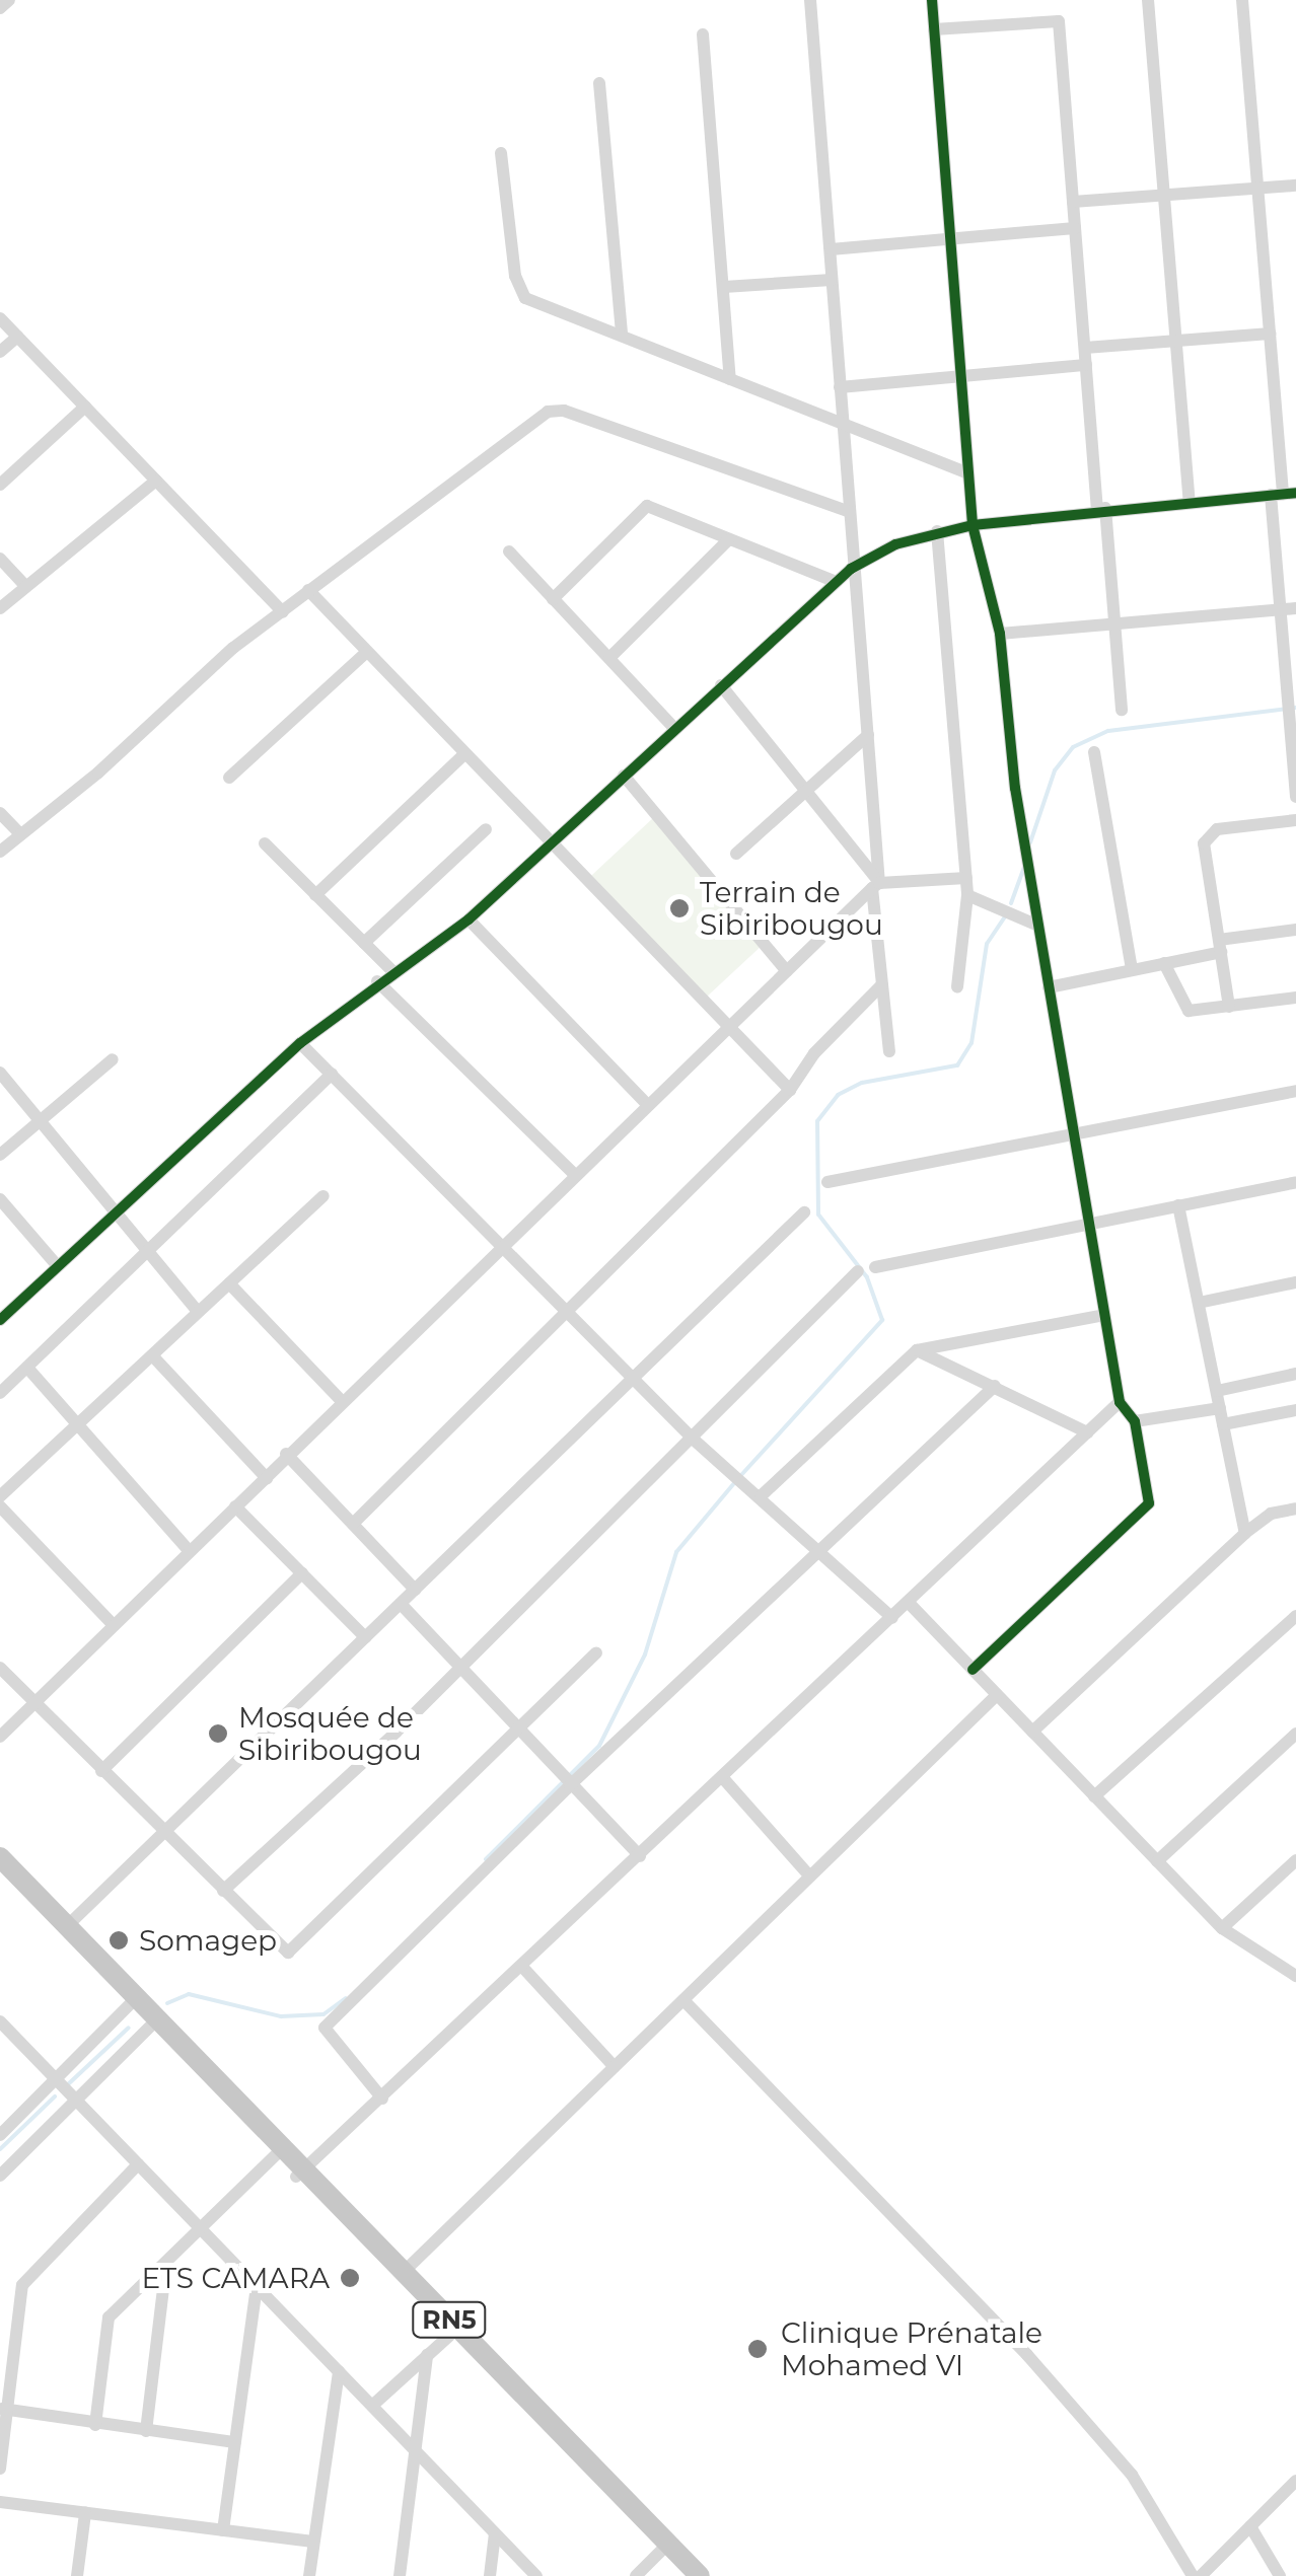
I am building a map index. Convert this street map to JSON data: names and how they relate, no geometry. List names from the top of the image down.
{
  "streets": {
    "highway": ["RN5"]
  },
  "places": [
    "Terrain de Sibiribougou",
    "Mosquée de Sibiribougou",
    "Somagep",
    "ETS CAMARA",
    "Clinique Prénatale Mohamed VI"
  ]
}
